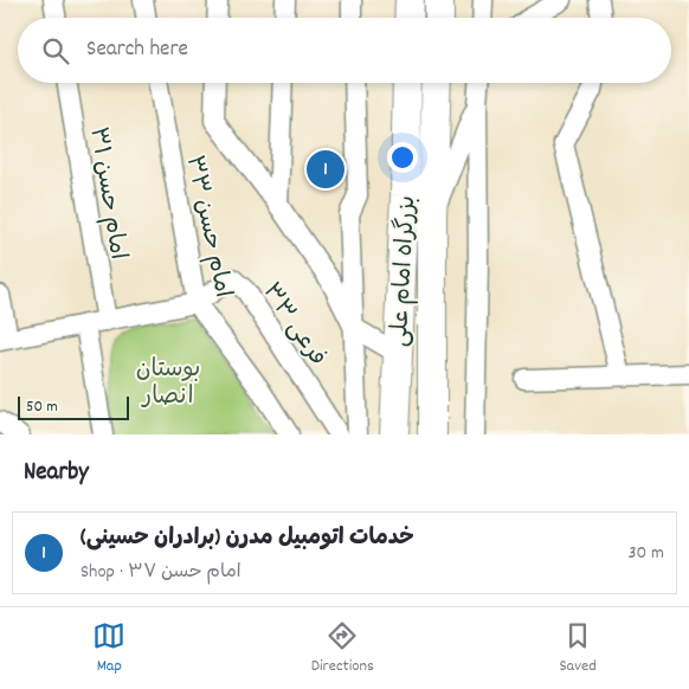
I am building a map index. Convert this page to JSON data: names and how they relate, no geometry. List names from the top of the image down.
{
  "streets": {
    "highway": ["بزرگراه امام علی"],
    "street": ["امام حسن ۳۱", "امام حسن ۳۳", "فرعی ۳۳"]
  },
  "crossings": [
    ["امام حسن ۳۳", "فرعی ۳۳"]
  ],
  "parks": ["بوستان انصار"],
  "scale_bar": "50 m",
  "page": {
    "search": "Search here",
    "pins": "1",
    "scale": "50 m",
    "heading": "Nearby",
    "list": [
      {
        "mark": "1",
        "name": "خدمات اتومبیل مدرن (برادران حسینی)",
        "note": "Shop · امام حسن ۳۷",
        "value": "30 m"
      }
    ],
    "nav": ["Map", "Directions", "Saved"]
  }
}
